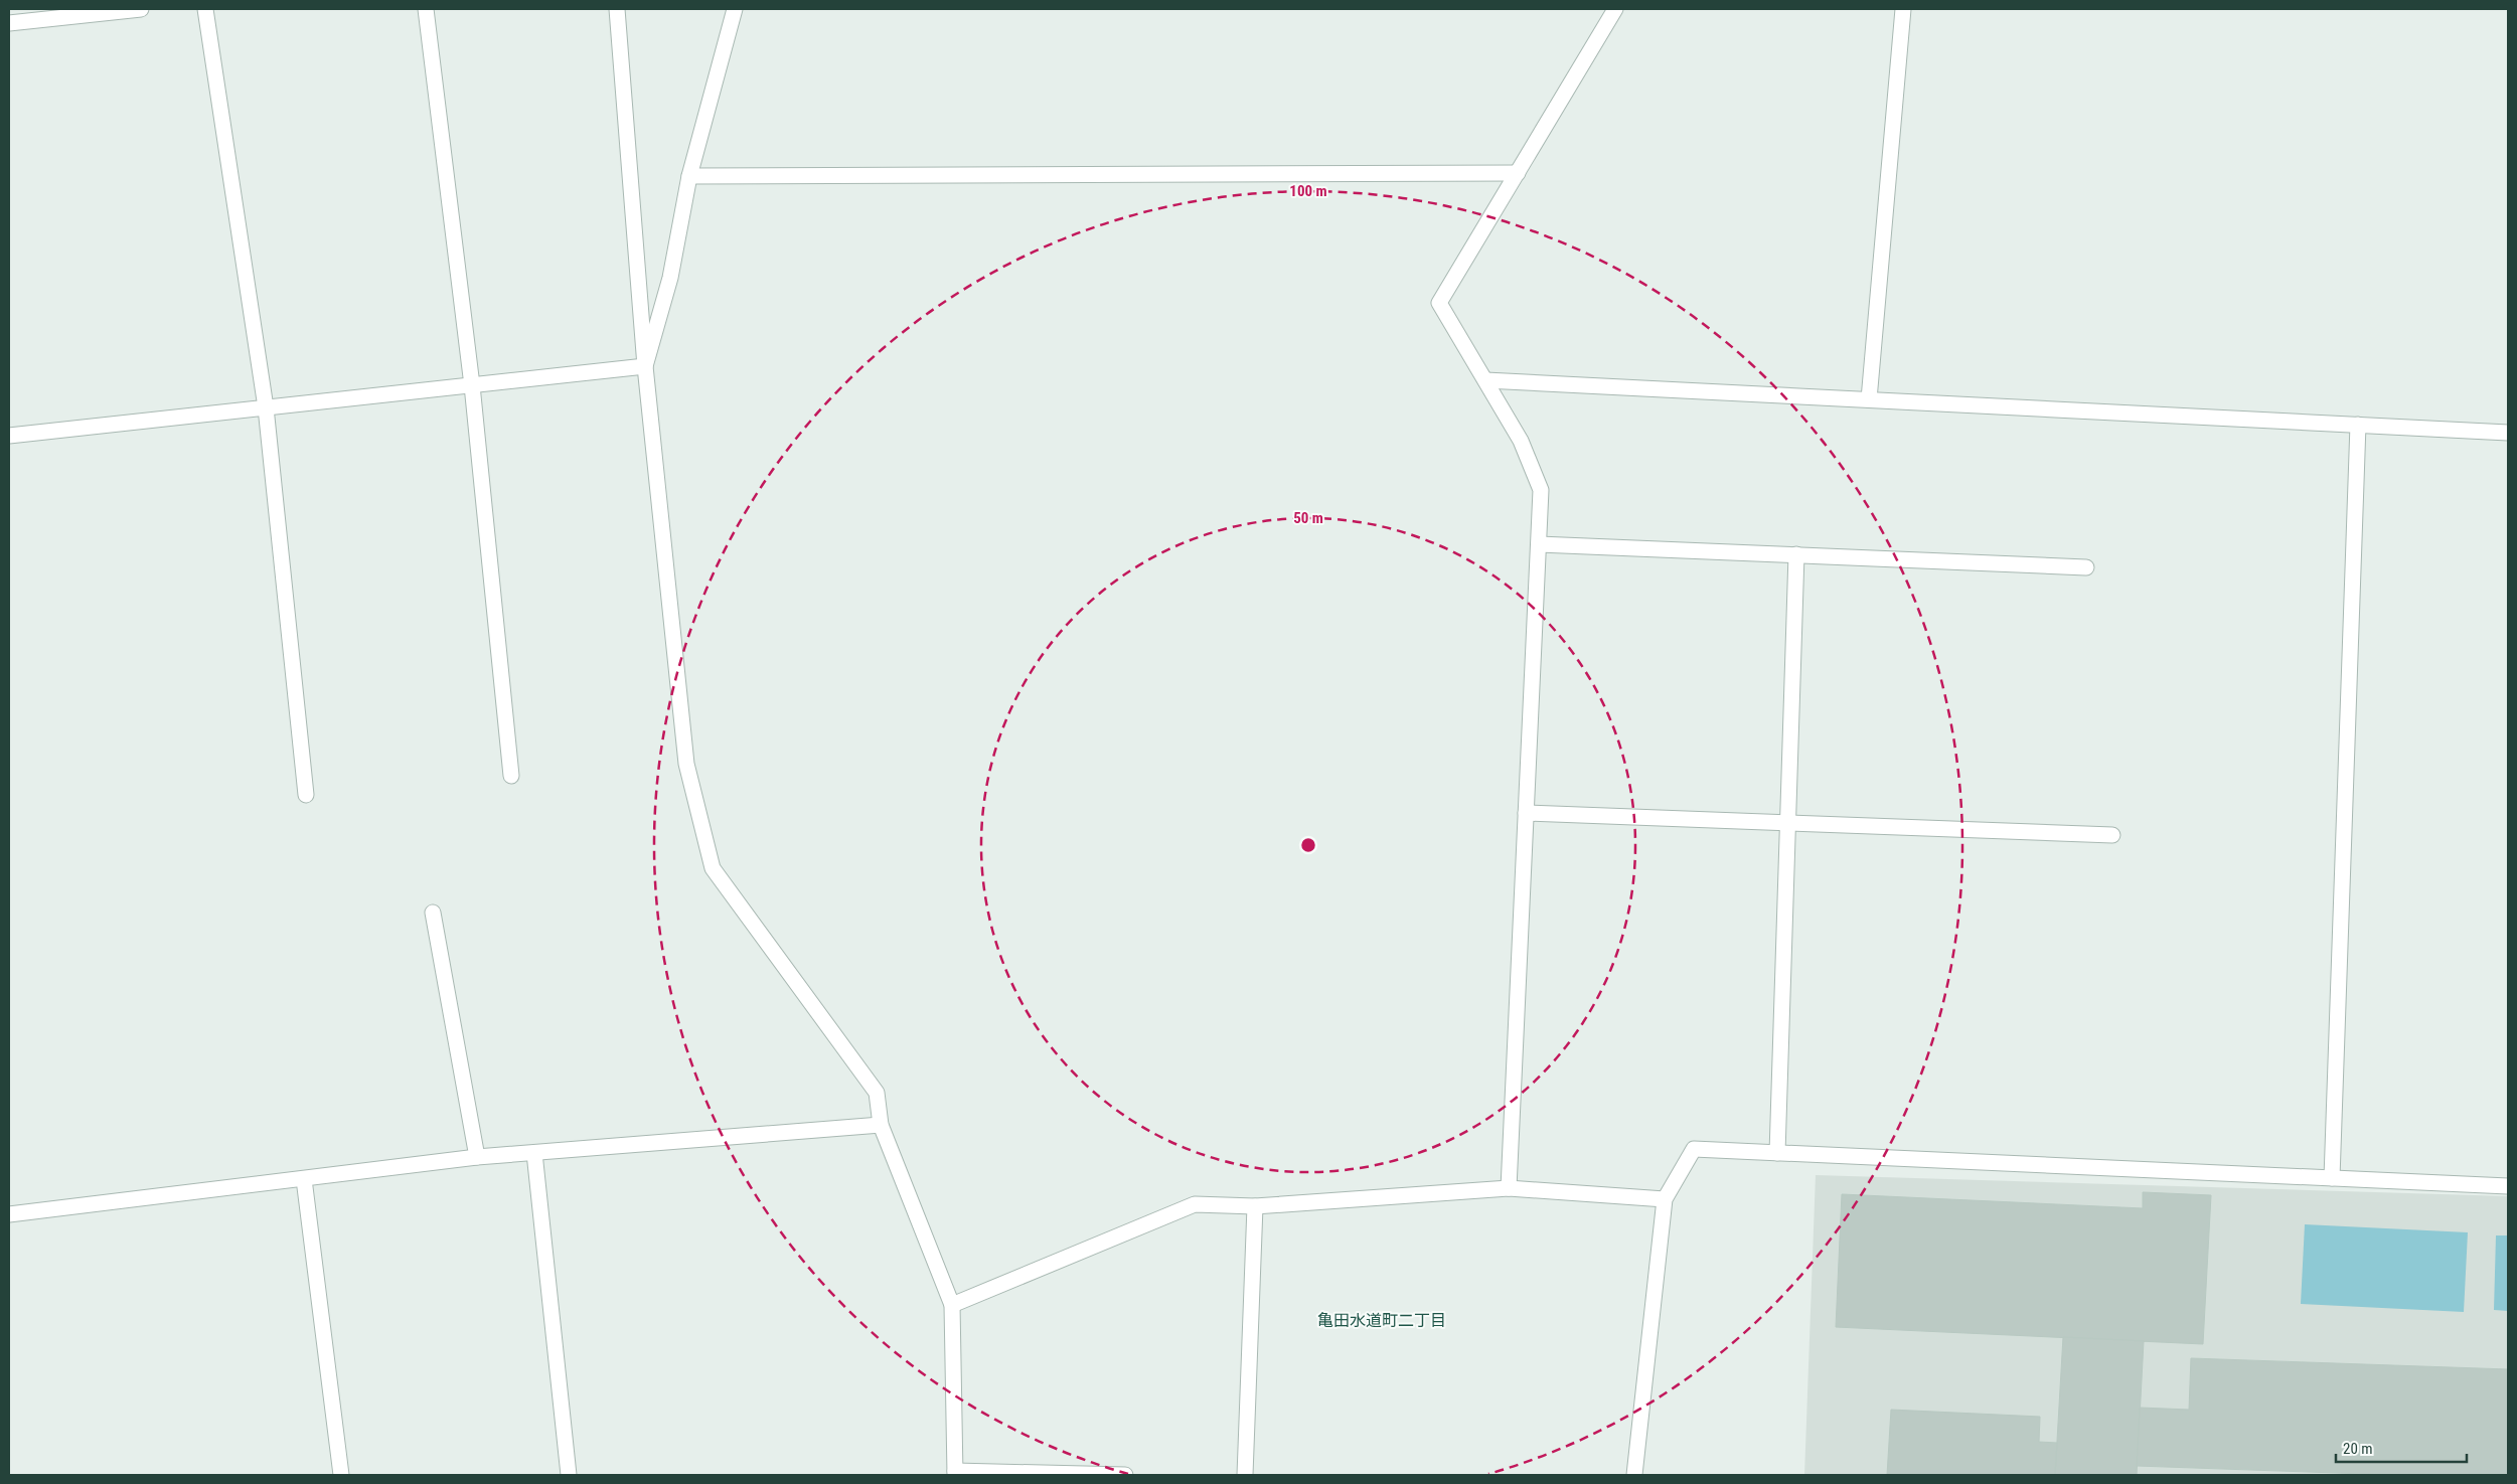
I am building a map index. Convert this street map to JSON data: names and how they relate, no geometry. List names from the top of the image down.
{
  "districts": ["亀田水道町二丁目"],
  "scale_bar": "20 m",
  "rings": ["100 m", "50 m"]
}
